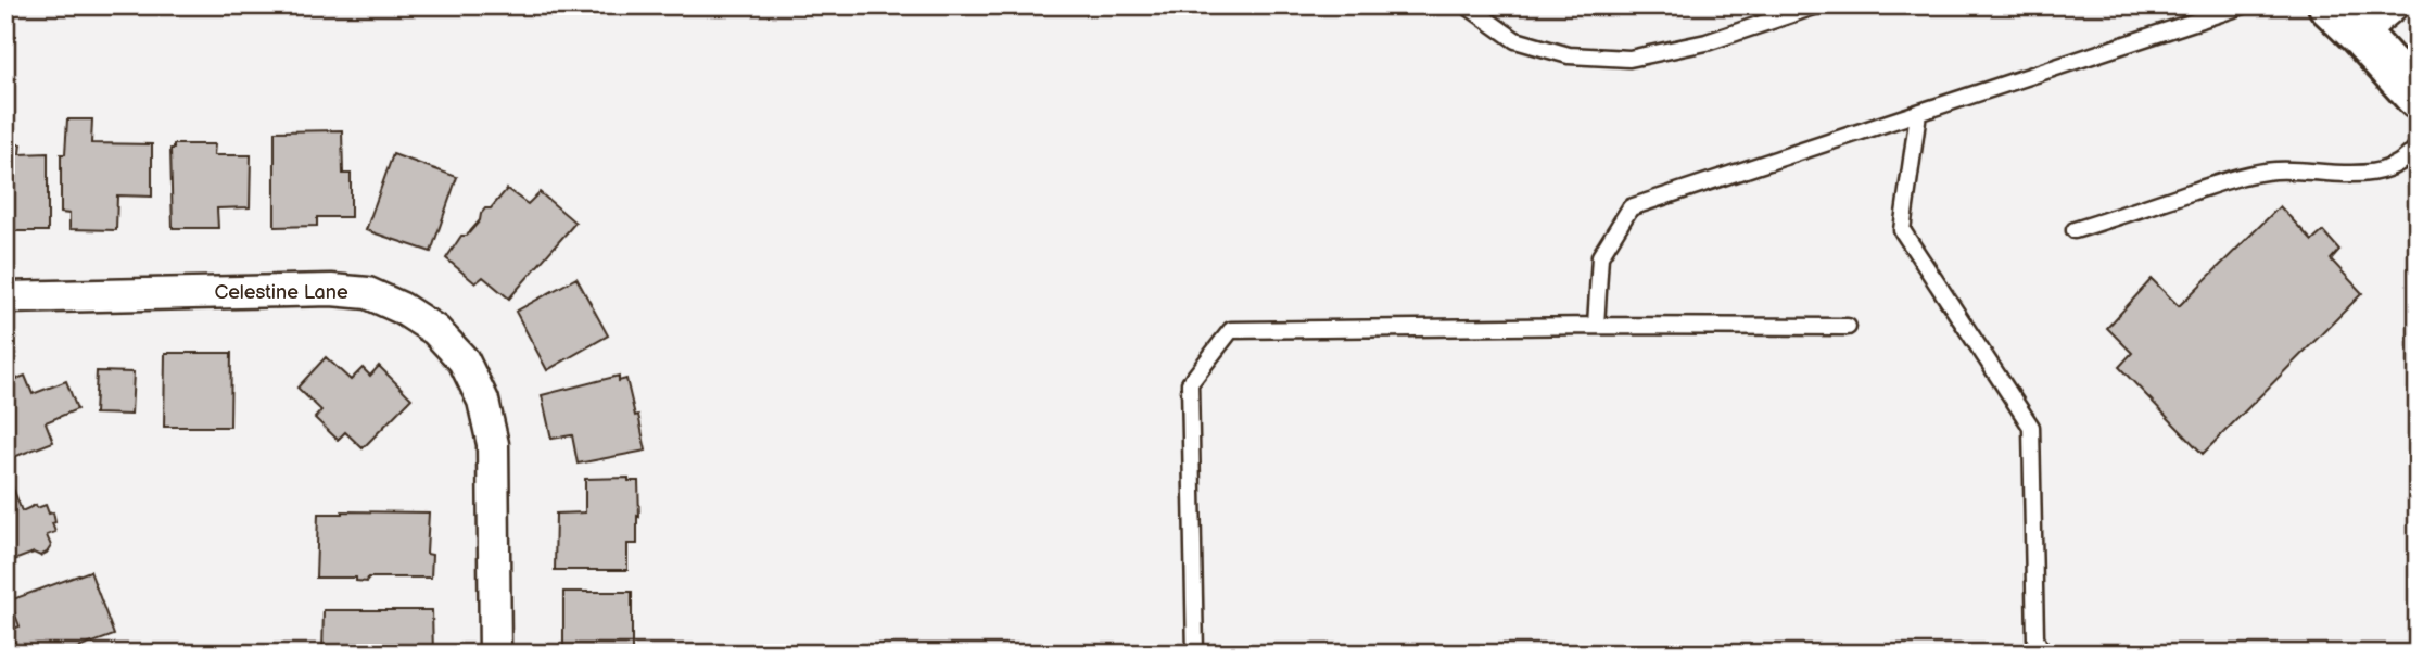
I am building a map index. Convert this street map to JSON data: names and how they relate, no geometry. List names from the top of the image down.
{
  "streets": {
    "street": ["Celestine Lane"]
  }
}
